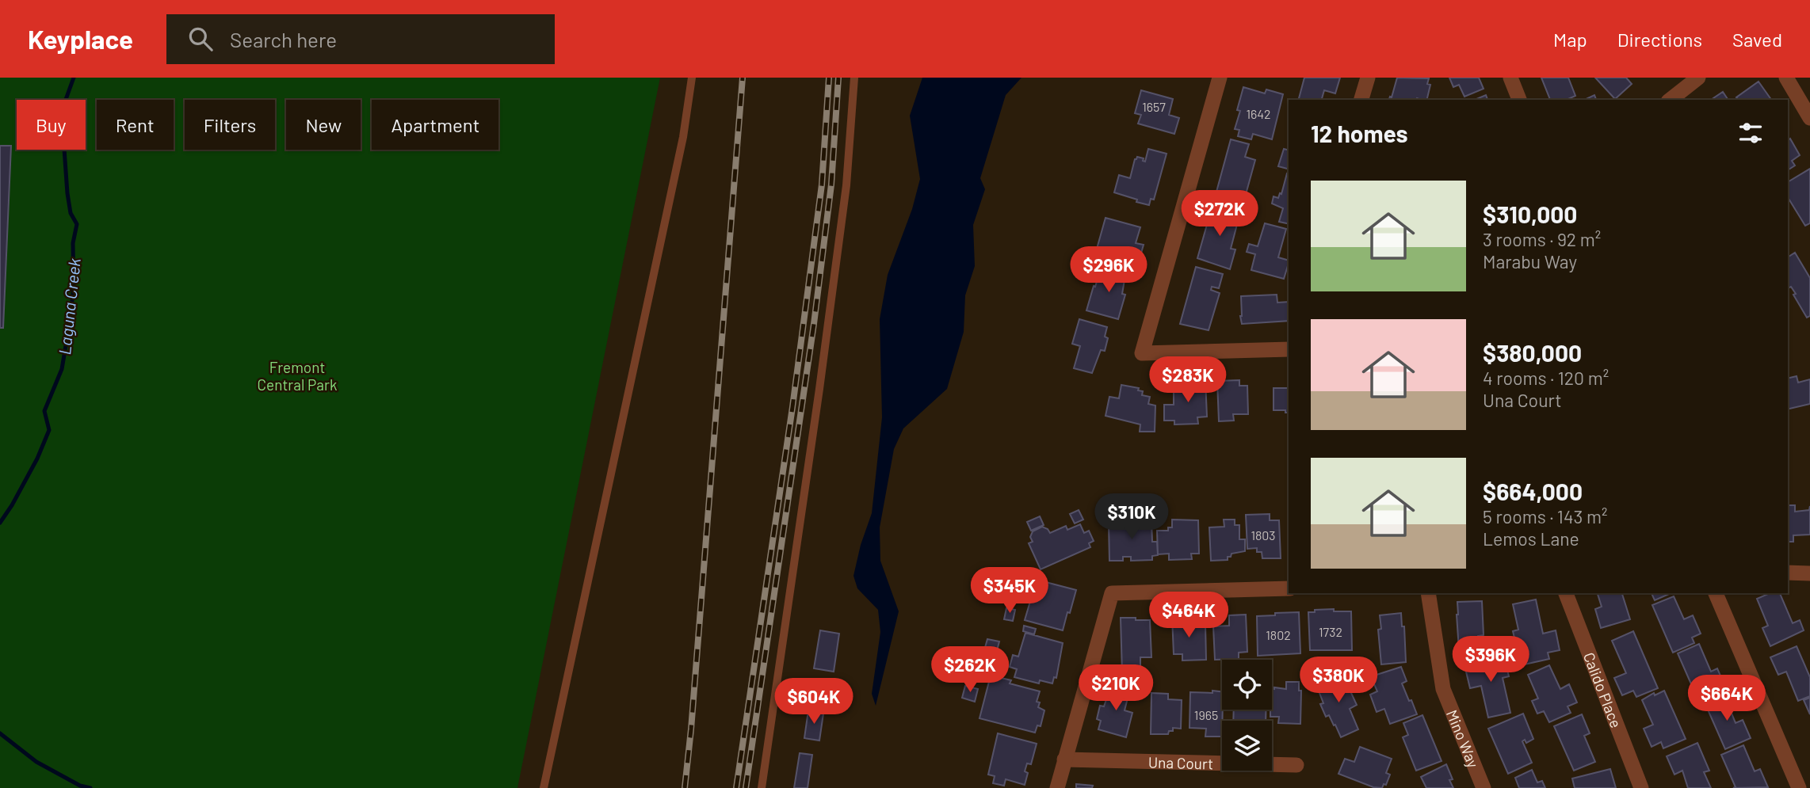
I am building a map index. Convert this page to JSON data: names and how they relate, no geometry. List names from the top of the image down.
{
  "streets": {
    "street": ["Calido Place", "Mino Way", "Una Court"]
  },
  "water": ["Laguna Creek"],
  "parks": ["Fremont Central Park"],
  "house_numbers": [
    "1657",
    "1642",
    "1803",
    "1732",
    "1802",
    "1965"
  ],
  "page": {
    "header": "Keyplace",
    "search": "Search here",
    "nav": ["Map", "Directions", "Saved"],
    "chip": [
      "Buy",
      "Rent",
      "Filters",
      "New",
      "Apartment"
    ],
    "heading": "12 homes",
    "list": [
      {
        "name": "$310,000",
        "note": "3 rooms · 92 m² · Marabu Way"
      },
      {
        "name": "$380,000",
        "note": "4 rooms · 120 m² · Una Court"
      },
      {
        "name": "$664,000",
        "note": "5 rooms · 143 m² · Lemos Lane"
      }
    ],
    "price": [
      "$272K",
      "$296K",
      "$283K",
      "$310K",
      "$345K",
      "$464K",
      "$396K",
      "$262K",
      "$380K",
      "$210K",
      "$664K",
      "$604K"
    ]
  }
}
